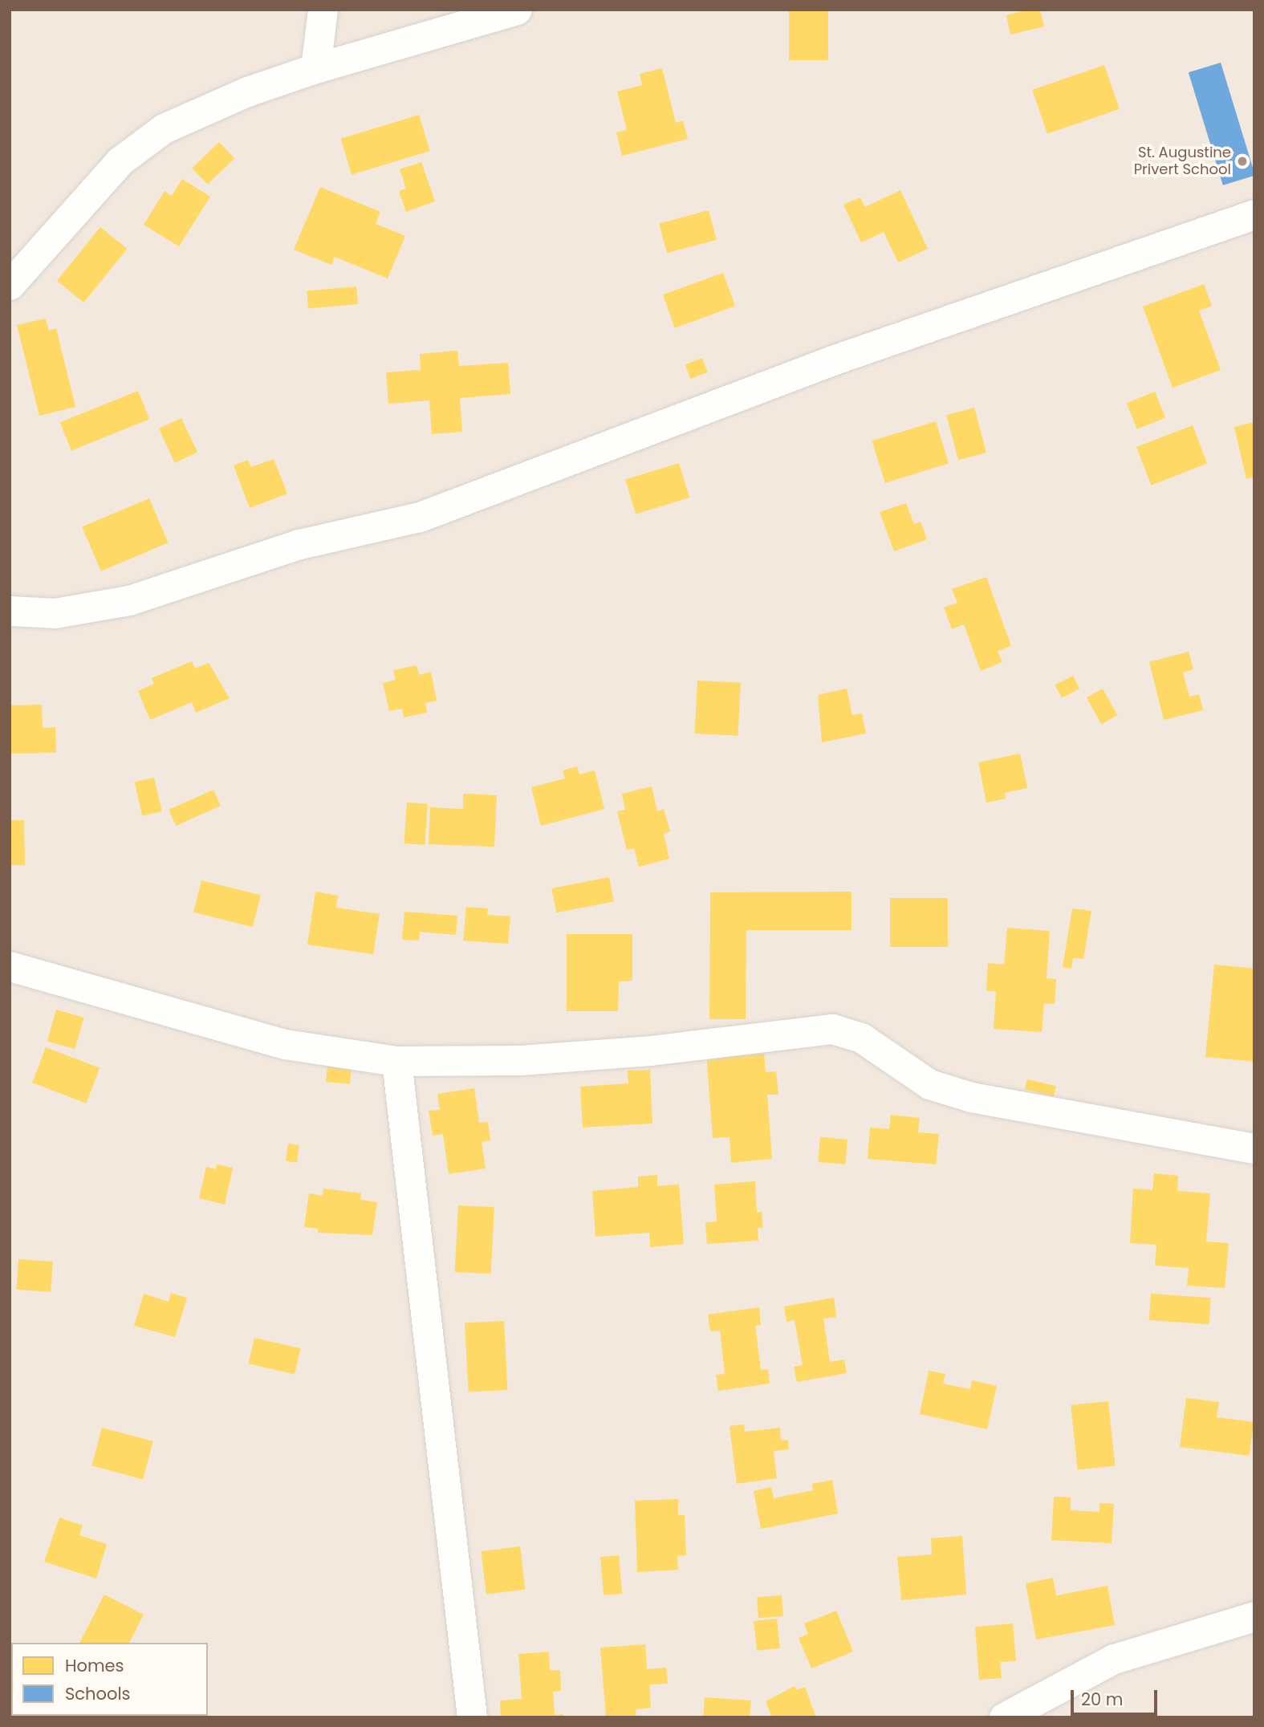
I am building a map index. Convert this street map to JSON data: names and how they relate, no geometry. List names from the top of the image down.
{
  "places": ["St. Augustine Privert School"],
  "legend": ["Homes", "Schools"],
  "scale_bar": "20 m"
}
